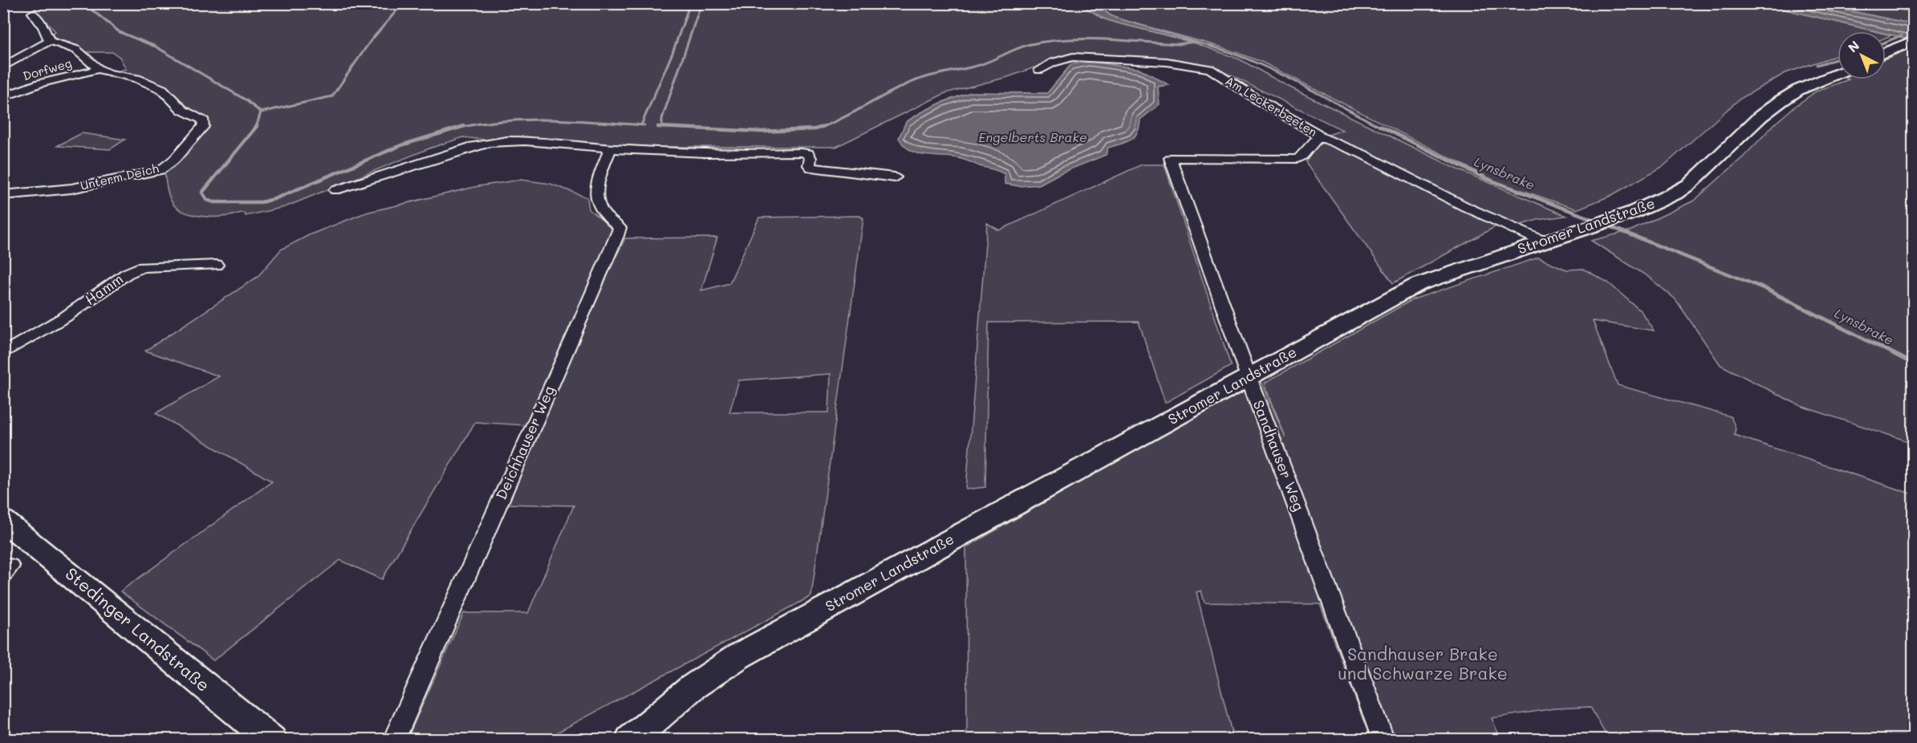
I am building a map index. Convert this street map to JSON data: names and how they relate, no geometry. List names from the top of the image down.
{
  "streets": {
    "main road": ["Stromer Landstraße", "Stedinger Landstraße"],
    "street": [
      "Dorfweg",
      "Am Leckerbeeten",
      "Unterm Deich",
      "Hamm",
      "Deichhauser Weg",
      "Sandhauser Weg"
    ]
  },
  "crossings": [
    ["Dorfweg", "Unterm Deich"],
    ["Am Leckerbeeten", "Stromer Landstraße"],
    ["Am Leckerbeeten", "Sandhauser Weg"],
    ["Stromer Landstraße", "Sandhauser Weg"]
  ],
  "water": ["Engelberts Brake", "Lynsbrake"],
  "parks": ["Sandhauser Brake und Schwarze Brake"],
  "north": "top left"
}
